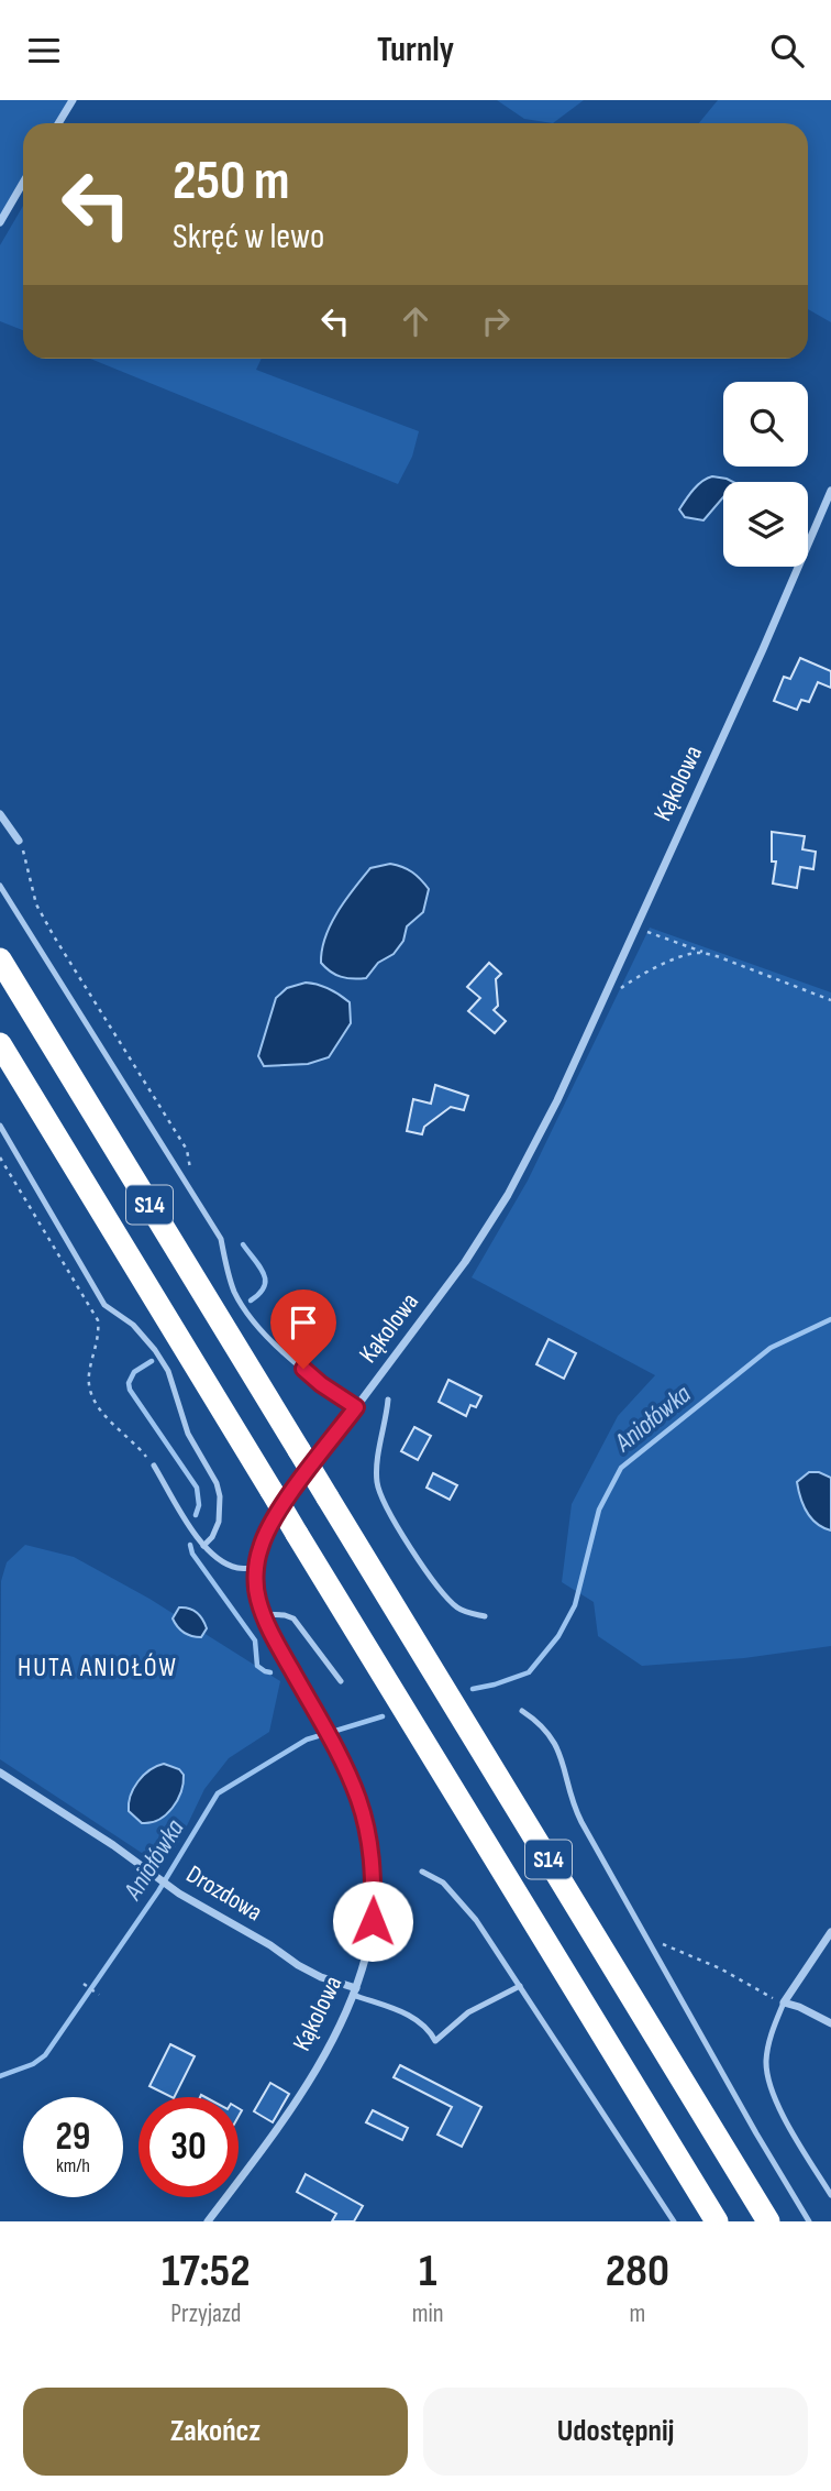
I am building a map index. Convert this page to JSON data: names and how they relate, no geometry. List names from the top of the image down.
{
  "streets": {
    "highway": ["S14"],
    "street": ["Kąkolowa", "Drozdowa"]
  },
  "crossings": [
    ["Kąkolowa", "Drozdowa"]
  ],
  "districts": ["HUTA ANIOŁÓW"],
  "water": ["Aniołówka"],
  "page": {
    "header": "Turnly",
    "turn": ["250 m", "Skręć w lewo"],
    "speed": "29 km/h",
    "limit": "30",
    "eta": [
      "17:52",
      "Przyjazd",
      "1",
      "min",
      "280",
      "m"
    ],
    "buttons": ["Zakończ", "Udostępnij"]
  }
}
